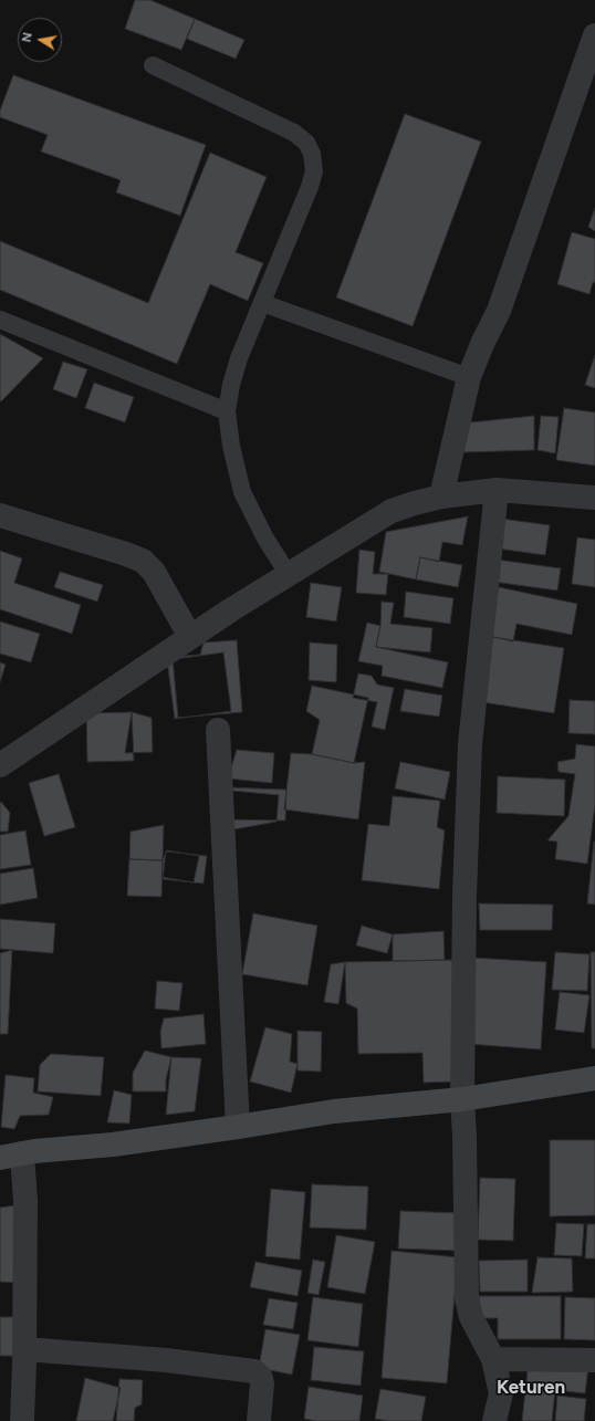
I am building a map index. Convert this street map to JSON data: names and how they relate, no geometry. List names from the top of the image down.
{
  "districts": ["Keturen"],
  "north": "left"
}
